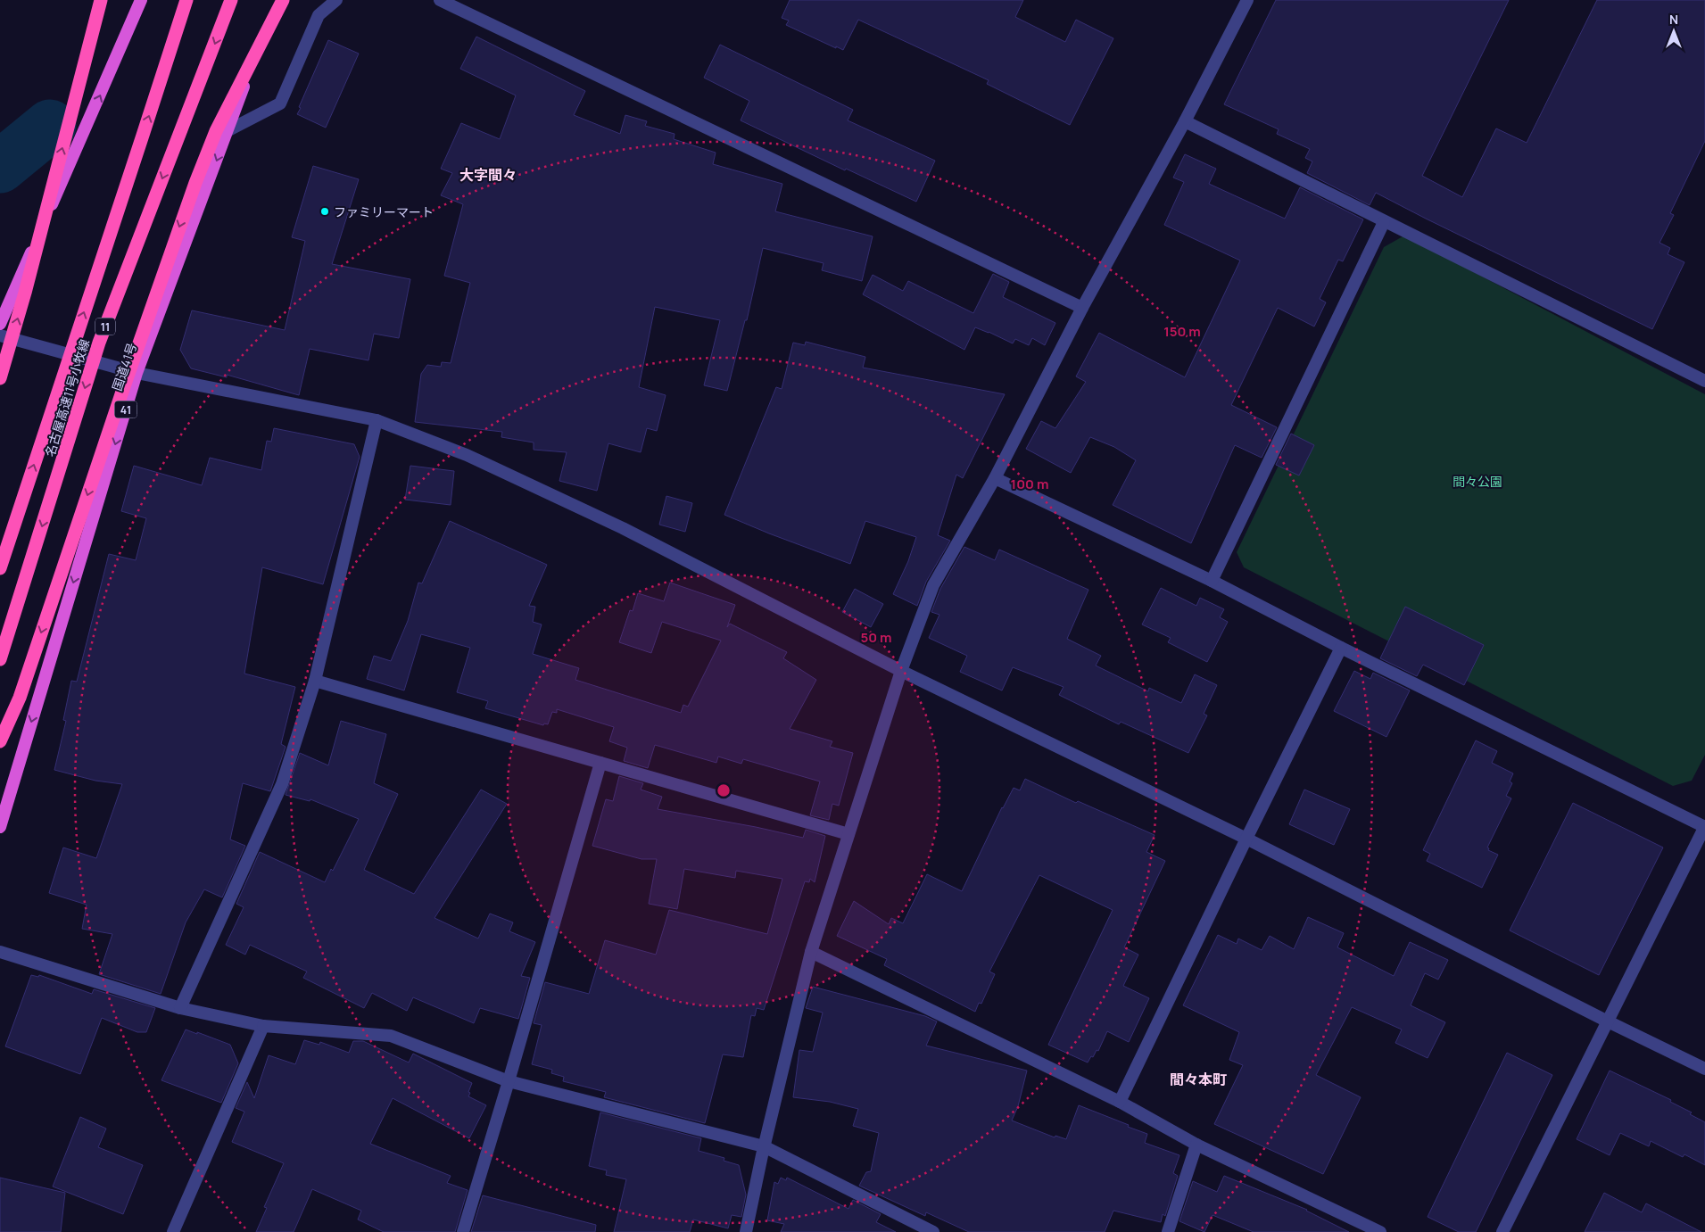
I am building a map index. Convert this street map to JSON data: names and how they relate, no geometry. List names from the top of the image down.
{
  "streets": {
    "highway": [
      "11",
      "国道41号",
      "名古屋高速11号小牧線",
      "41"
    ]
  },
  "districts": ["大字間々", "間々本町"],
  "parks": ["間々公園"],
  "places": ["ファミリーマート"],
  "north": "top",
  "rings": ["150 m", "100 m", "50 m"]
}
